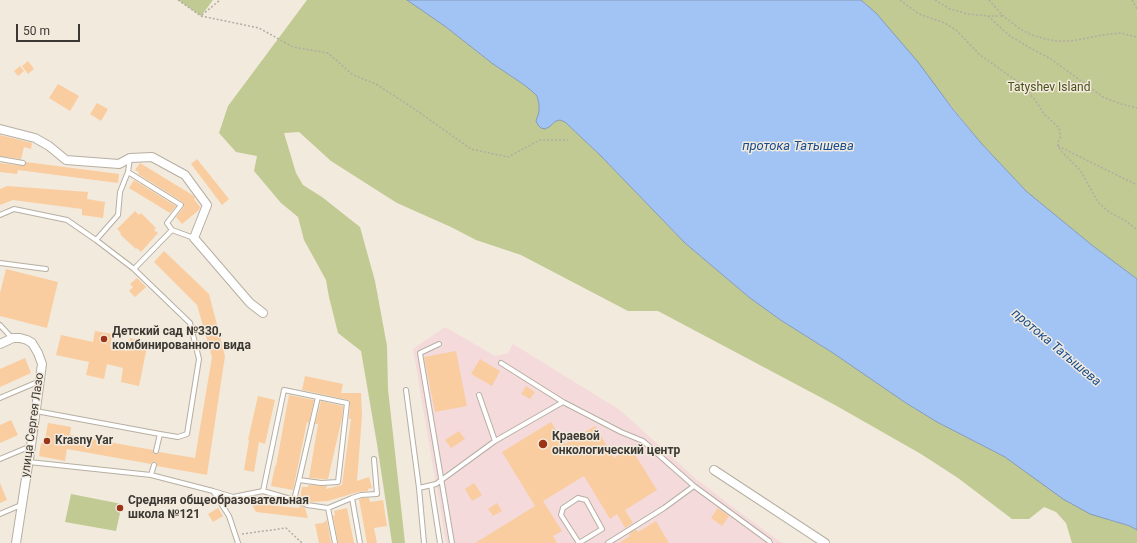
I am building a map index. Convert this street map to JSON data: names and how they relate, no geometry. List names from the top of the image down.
{
  "streets": {
    "street": ["улица Сергея Лазо"]
  },
  "water": ["протока Татышева"],
  "parks": ["Tatyshev Island"],
  "places": [
    "Детский сад №330, комбинированного вида",
    "Krasny Yar",
    "Краевой онкологический центр",
    "Средняя общеобразовательная школа №121"
  ],
  "scale_bar": "50 m"
}
